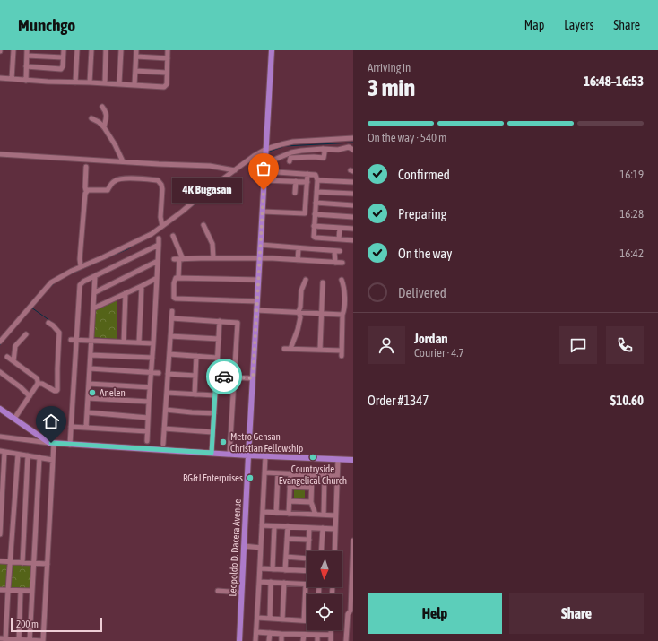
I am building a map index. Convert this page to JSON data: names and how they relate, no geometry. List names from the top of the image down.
{
  "streets": {
    "main road": ["Leopoldo D. Dacera Avenue"]
  },
  "places": [
    "4K Bugasan",
    "Anelen",
    "Metro Gensan Christian Fellowship",
    "Countryside Evangelical Church",
    "RG&J Enterprises"
  ],
  "scale_bar": "200 m",
  "north": "bottom",
  "page": {
    "header": "Munchgo",
    "nav": ["Map", "Layers", "Share"],
    "heading": ["3 min", "Arriving in", "16:48–16:53"],
    "panel": [
      "Jordan",
      "Courier · 4.7",
      "Order #1347",
      "$10.60"
    ],
    "bar": "On the way · 540 m",
    "list": [
      ["Confirmed", "16:19"],
      ["Preparing", "16:28"],
      ["On the way", "16:42"],
      "Delivered"
    ],
    "bubble": "4K Bugasan",
    "buttons": ["Help", "Share"],
    "scale": "200 m"
  }
}
